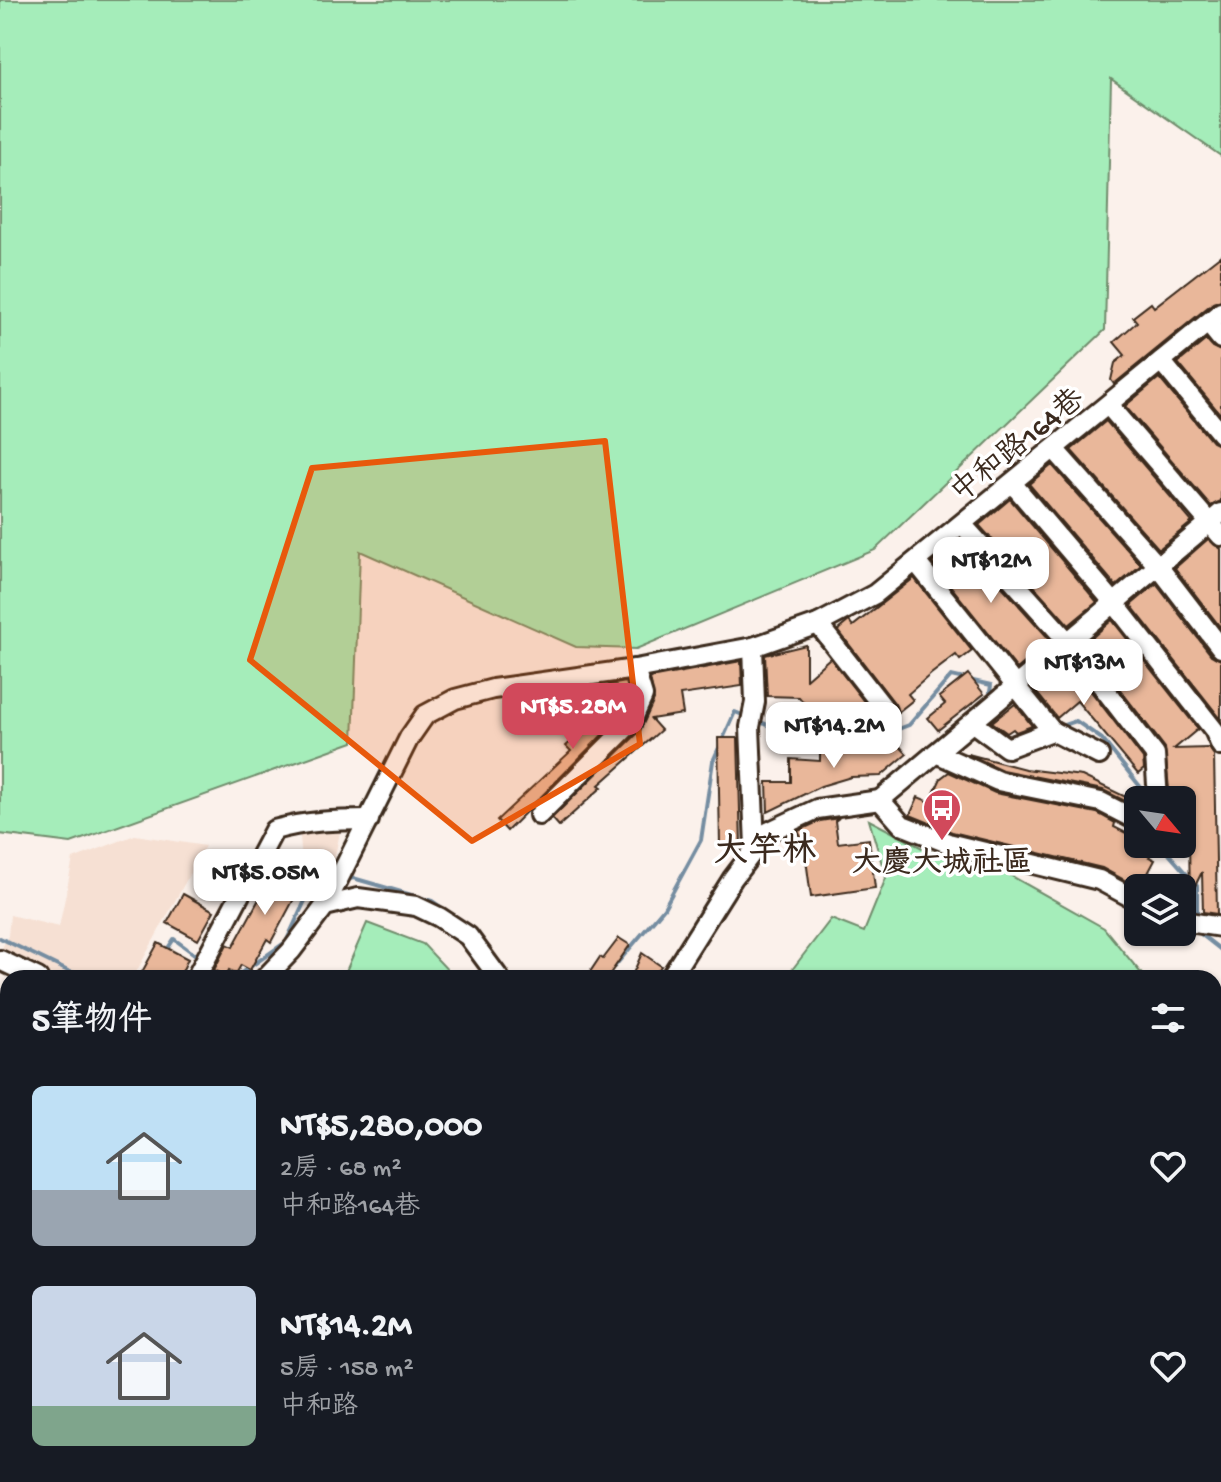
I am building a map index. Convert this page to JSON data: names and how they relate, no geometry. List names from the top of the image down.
{
  "streets": {
    "street": ["中和路164巷"]
  },
  "districts": ["大竿林"],
  "places": {
    "bus stop": ["大慶大城社區"]
  },
  "north": "bottom right",
  "page": {
    "price": [
      "NT$12M",
      "NT$13M",
      "NT$5.28M",
      "NT$14.2M",
      "NT$5.05M"
    ],
    "heading": "5筆物件",
    "list": [
      {
        "name": "NT$5,280,000",
        "note": "2房 · 68 m² · 中和路164巷"
      },
      {
        "name": "NT$14.2M",
        "note": "5房 · 158 m² · 中和路"
      }
    ]
  }
}
